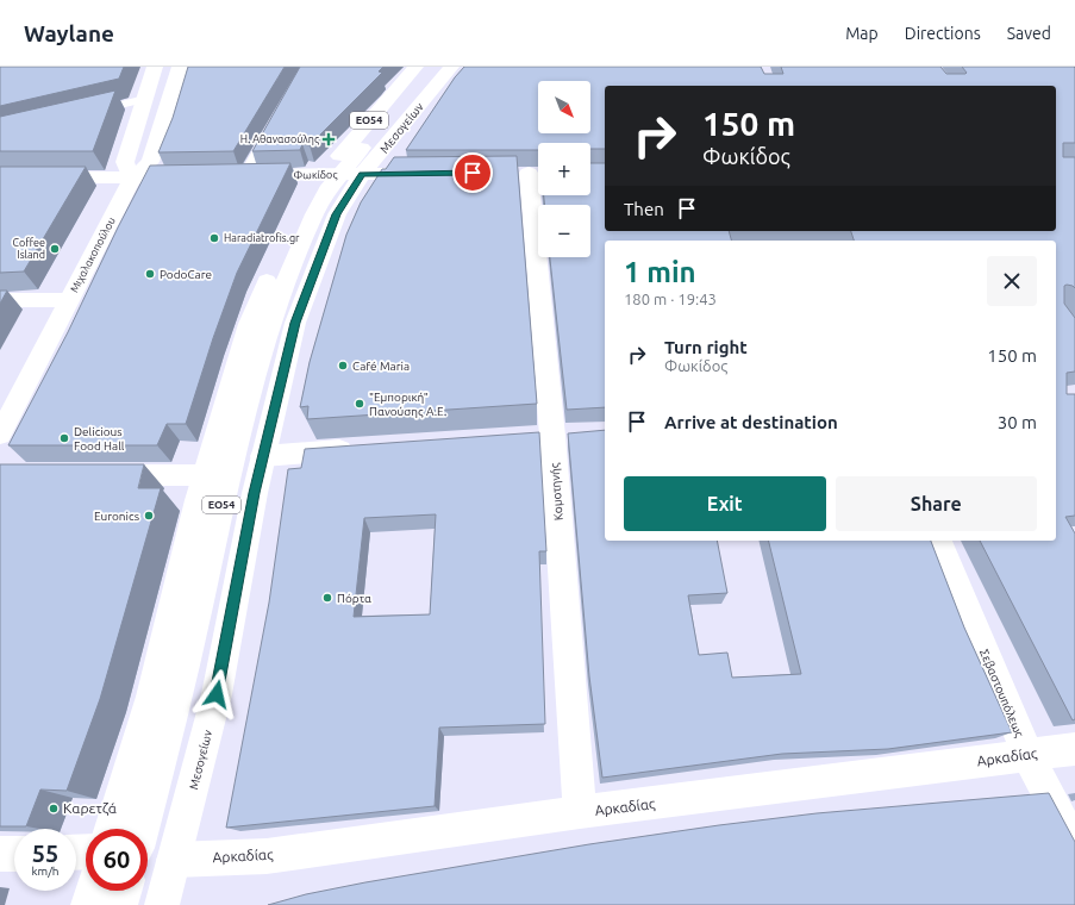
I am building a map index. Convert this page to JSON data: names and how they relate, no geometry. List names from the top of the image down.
{
  "streets": {
    "main road": [
      "ΕΟ54",
      "Μεσογείων",
      "Φωκίδος",
      "Μιχαλακοπούλου",
      "Κομοτηνής",
      "Σεβαστουπόλεως",
      "Αρκαδίας"
    ]
  },
  "crossings": [
    ["Μεσογείων", "Φωκίδος"],
    ["Μεσογείων", "Αρκαδίας"],
    ["Κομοτηνής", "Αρκαδίας"],
    ["Σεβαστουπόλεως", "Αρκαδίας"]
  ],
  "places": {
    "health": ["Η. Αθανασούλης"],
    "other": [
      "Haradiatrofis.gr",
      "Coffee Island",
      "PodoCare",
      "Café Maria",
      "\"Εμπορική\" Πανούσης Α.Ε.",
      "Delicious Food Hall",
      "Euronics",
      "Πόρτα",
      "Καρετζά"
    ]
  },
  "north": "bottom right",
  "page": {
    "header": "Waylane",
    "nav": ["Map", "Directions", "Saved"],
    "map_buttons": ["+", "−"],
    "turn": ["150 m", "Φωκίδος"],
    "then": "Then",
    "heading": ["1 min", "180 m · 19:43"],
    "list": [
      {
        "name": "Turn right",
        "note": "Φωκίδος",
        "value": "150 m"
      },
      {
        "name": "Arrive at destination",
        "value": "30 m"
      }
    ],
    "buttons": ["Exit", "Share"],
    "speed": "55 km/h",
    "limit": "60"
  }
}
